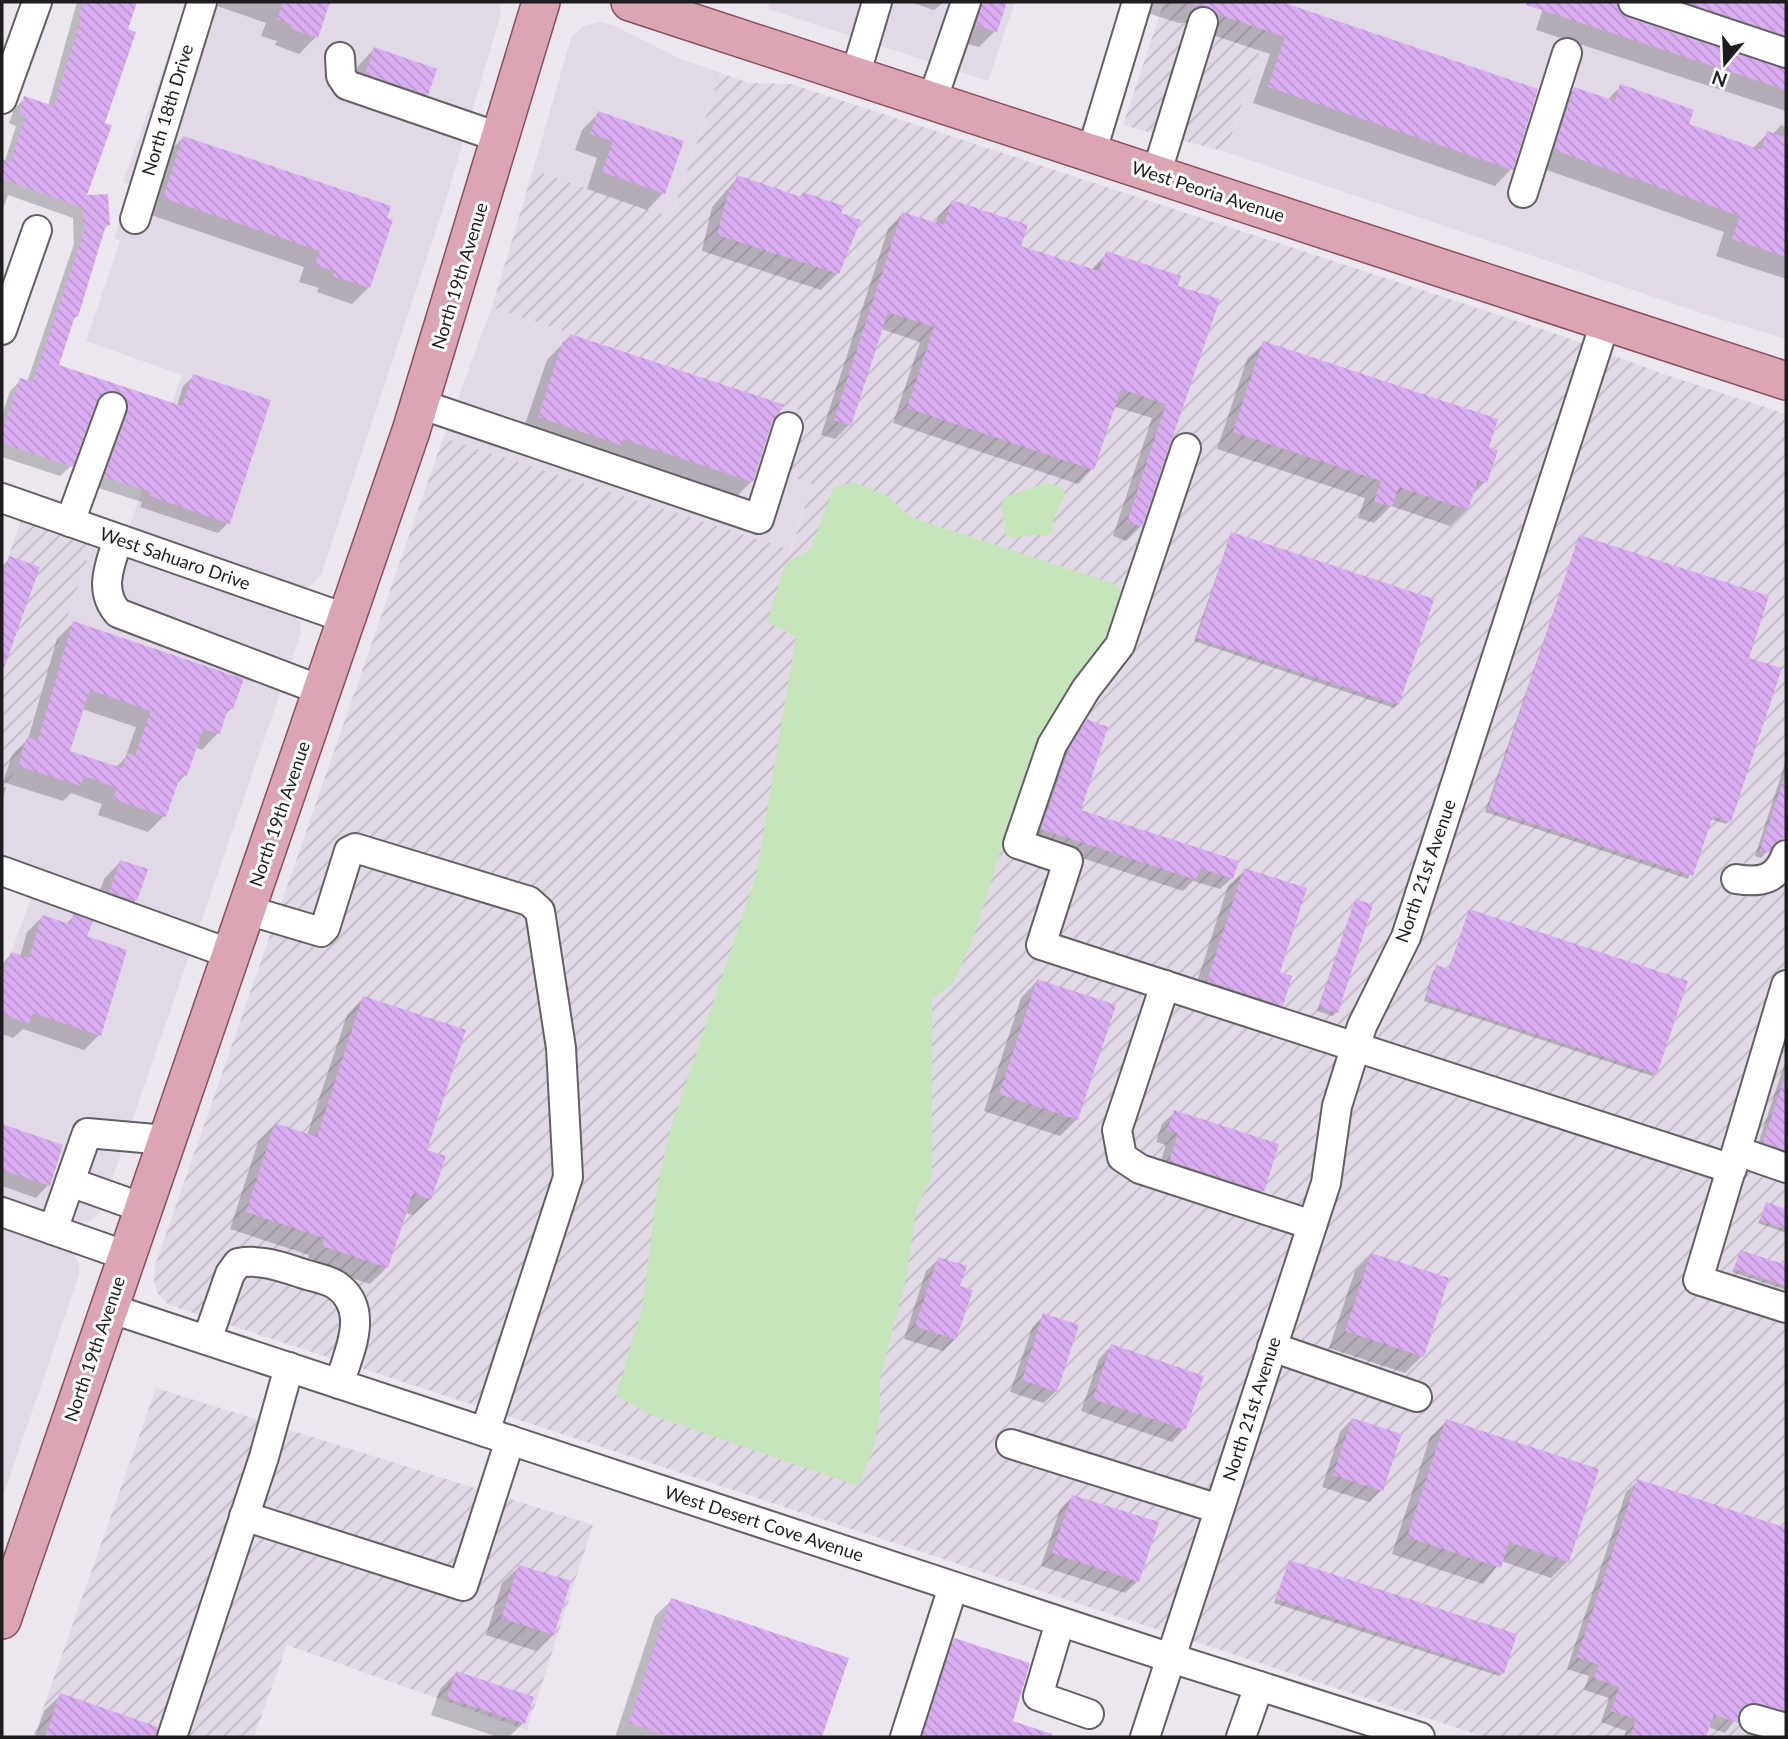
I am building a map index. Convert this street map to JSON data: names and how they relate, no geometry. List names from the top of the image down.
{
  "streets": {
    "main road": ["West Peoria Avenue", "North 19th Avenue"],
    "street": [
      "North 18th Drive",
      "West Sahuaro Drive",
      "North 21st Avenue",
      "West Desert Cove Avenue"
    ]
  },
  "crossings": [
    ["West Peoria Avenue", "North 21st Avenue"],
    ["North 19th Avenue", "West Sahuaro Drive"],
    ["North 19th Avenue", "West Desert Cove Avenue"],
    ["North 21st Avenue", "West Desert Cove Avenue"]
  ],
  "north": "bottom"
}
